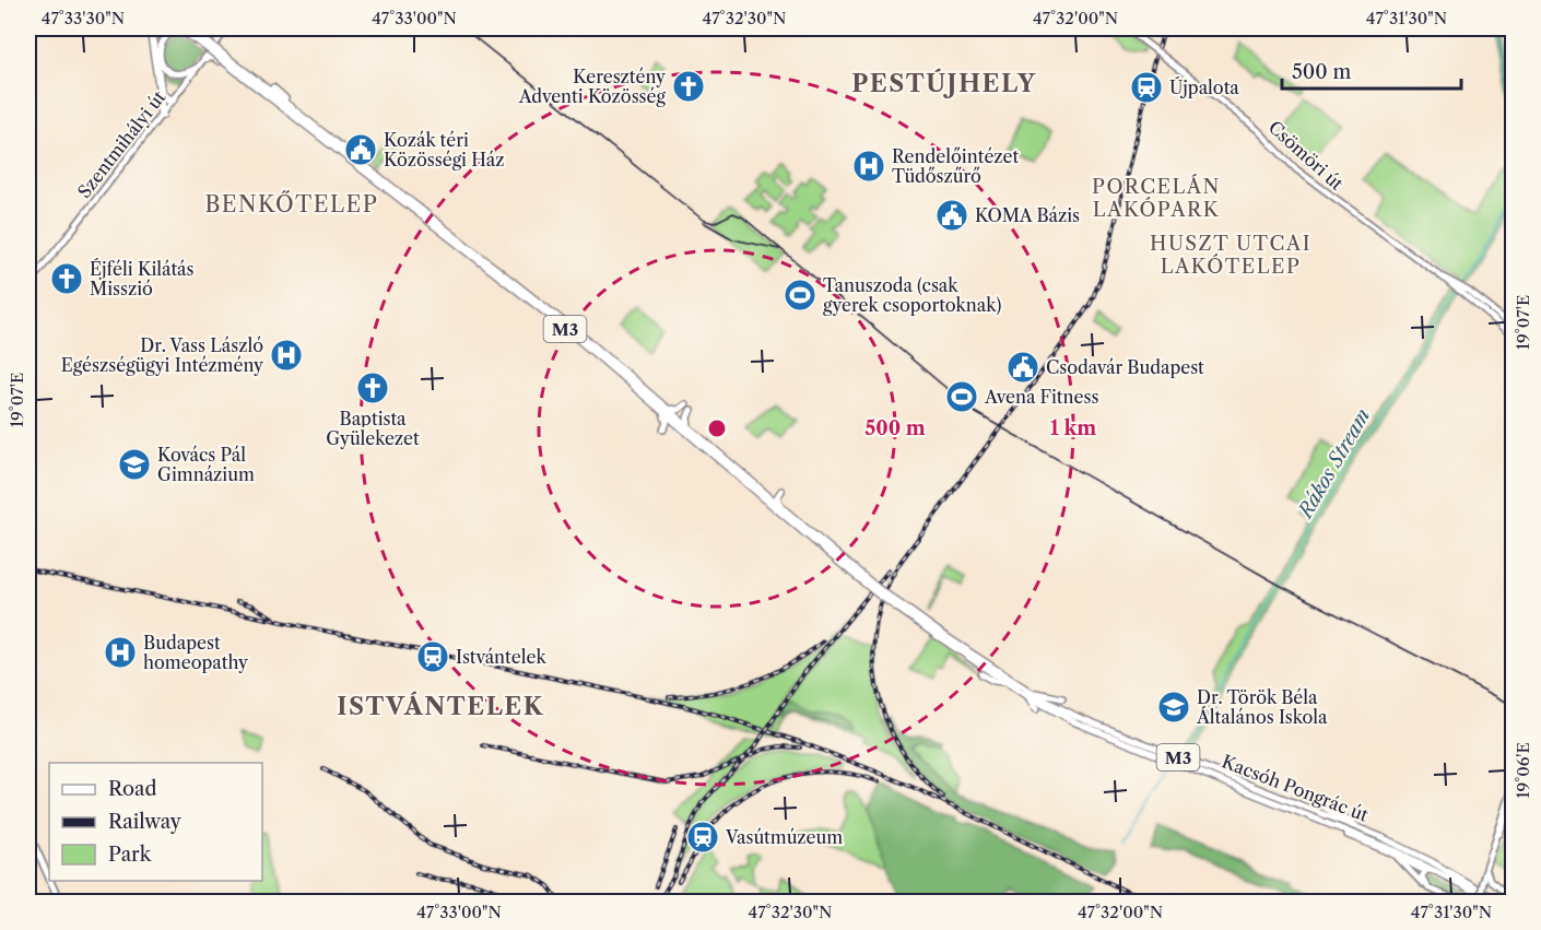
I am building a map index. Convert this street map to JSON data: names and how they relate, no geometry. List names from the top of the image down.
{
  "streets": {
    "highway": ["M3"],
    "main road": ["Szentmihályi út", "Csömöri út", "Kacsóh Pongrác út"]
  },
  "crossings": [
    ["M3", "Kacsóh Pongrác út"]
  ],
  "districts": [
    "PESTÚJHELY",
    "PORCELÁN LAKÓPARK",
    "BENKŐTELEP",
    "HUSZT UTCAI LAKÓTELEP",
    "ISTVÁNTELEK"
  ],
  "water": ["Rákos Stream"],
  "places": {
    "church": ["Keresztény Adventi Közösség", "Éjféli Kilátás Misszió", "Baptista Gyülekezet"],
    "station": ["Újpalota", "Istvántelek", "Vasútmúzeum"],
    "public building": ["Kozák téri Közösségi Ház", "KOMA Bázis", "Csodavár Budapest"],
    "hospital": ["Rendelőintézet Tüdőszűrő", "Dr. Vass László Egészségügyi Intézmény", "Budapest homeopathy"],
    "sports": ["Tanuszoda (csak gyerek csoportoknak)", "Avena Fitness"],
    "school or university": ["Kovács Pál Gimnázium", "Dr. Török Béla Általános Iskola"]
  },
  "legend": ["Road", "Railway", "Park"],
  "scale_bar": "500 m",
  "coordinates": [
    "47°33'30\"N",
    "47°33'00\"N",
    "47°32'30\"N",
    "47°32'00\"N",
    "47°31'30\"N",
    "19°07'E",
    "19°06'E"
  ],
  "rings": ["500 m", "1 km"]
}
